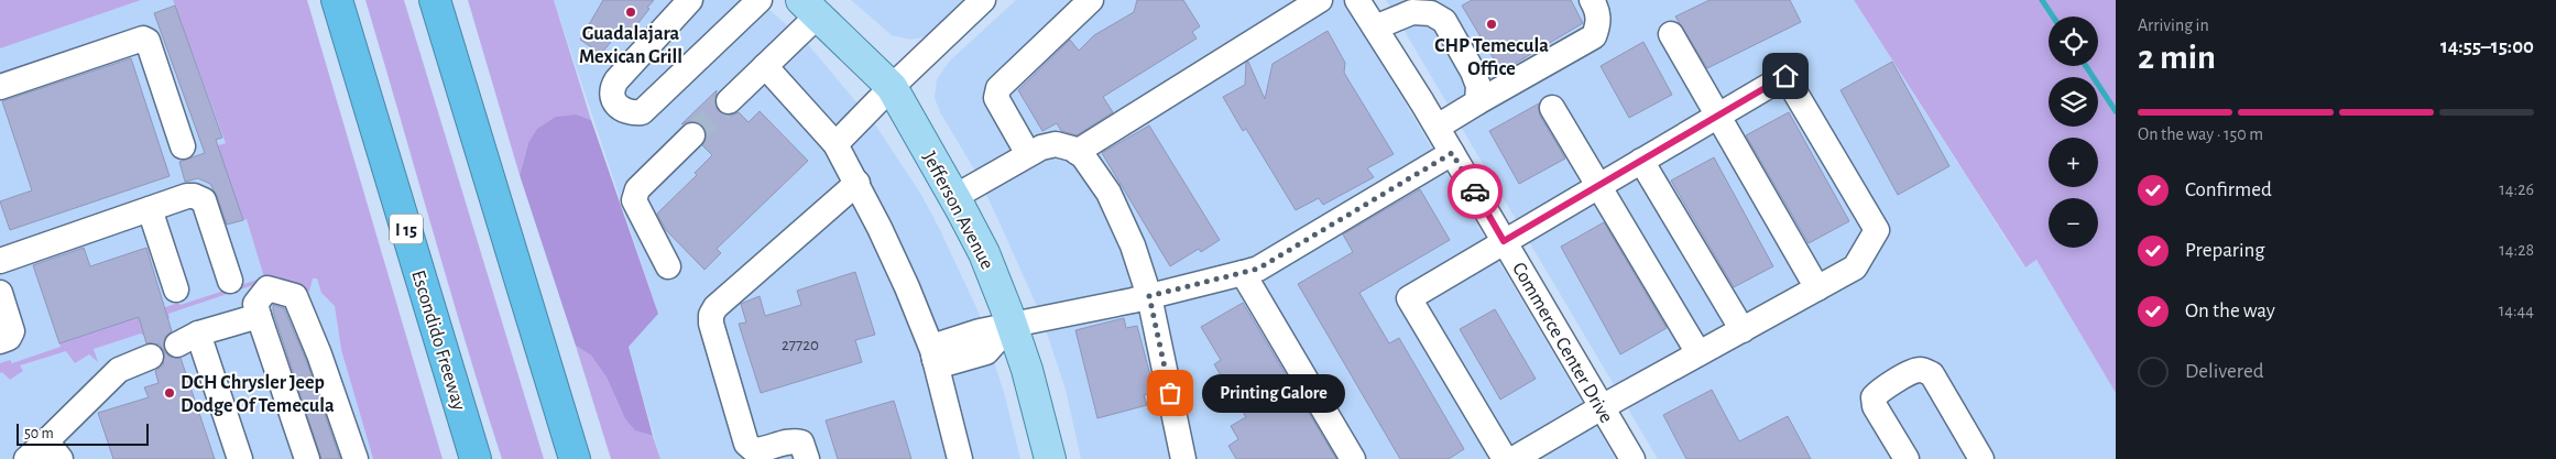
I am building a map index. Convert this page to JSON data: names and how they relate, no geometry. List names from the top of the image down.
{
  "streets": {
    "highway": ["I 15", "Escondido Freeway"],
    "main road": ["Jefferson Avenue"],
    "street": ["Commerce Center Drive"]
  },
  "places": [
    "Guadalajara Mexican Grill",
    "CHP Temecula Office",
    "DCH Chrysler Jeep Dodge Of Temecula",
    "Printing Galore"
  ],
  "house_numbers": ["27720"],
  "scale_bar": "50 m",
  "page": {
    "heading": ["2 min", "Arriving in", "14:55–15:00"],
    "map_buttons": ["+", "−"],
    "bar": "On the way · 150 m",
    "list": [
      ["Confirmed", "14:26"],
      ["Preparing", "14:28"],
      ["On the way", "14:44"],
      "Delivered"
    ],
    "bubble": "Printing Galore",
    "scale": "50 m"
  }
}
